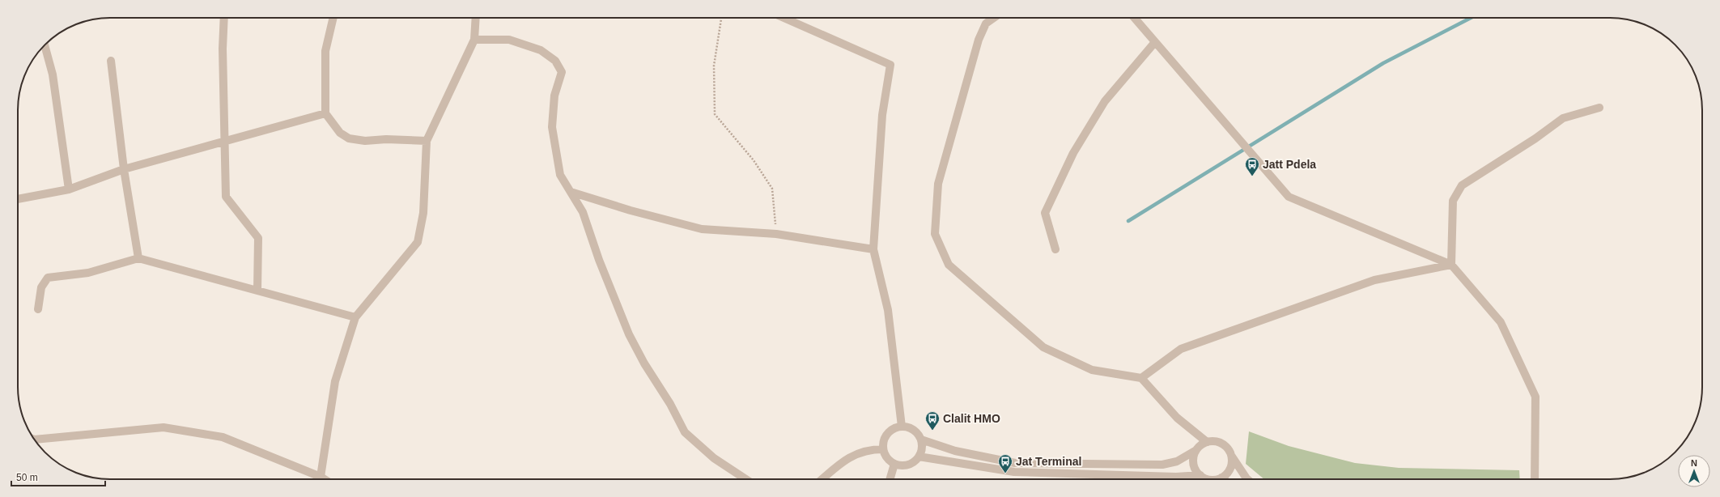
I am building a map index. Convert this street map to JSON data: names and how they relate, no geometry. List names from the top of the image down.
{
  "places": {
    "bus stop": ["Jatt Pdela", "Clalit HMO", "Jat Terminal"]
  },
  "scale_bar": "50 m",
  "north": "top"
}
